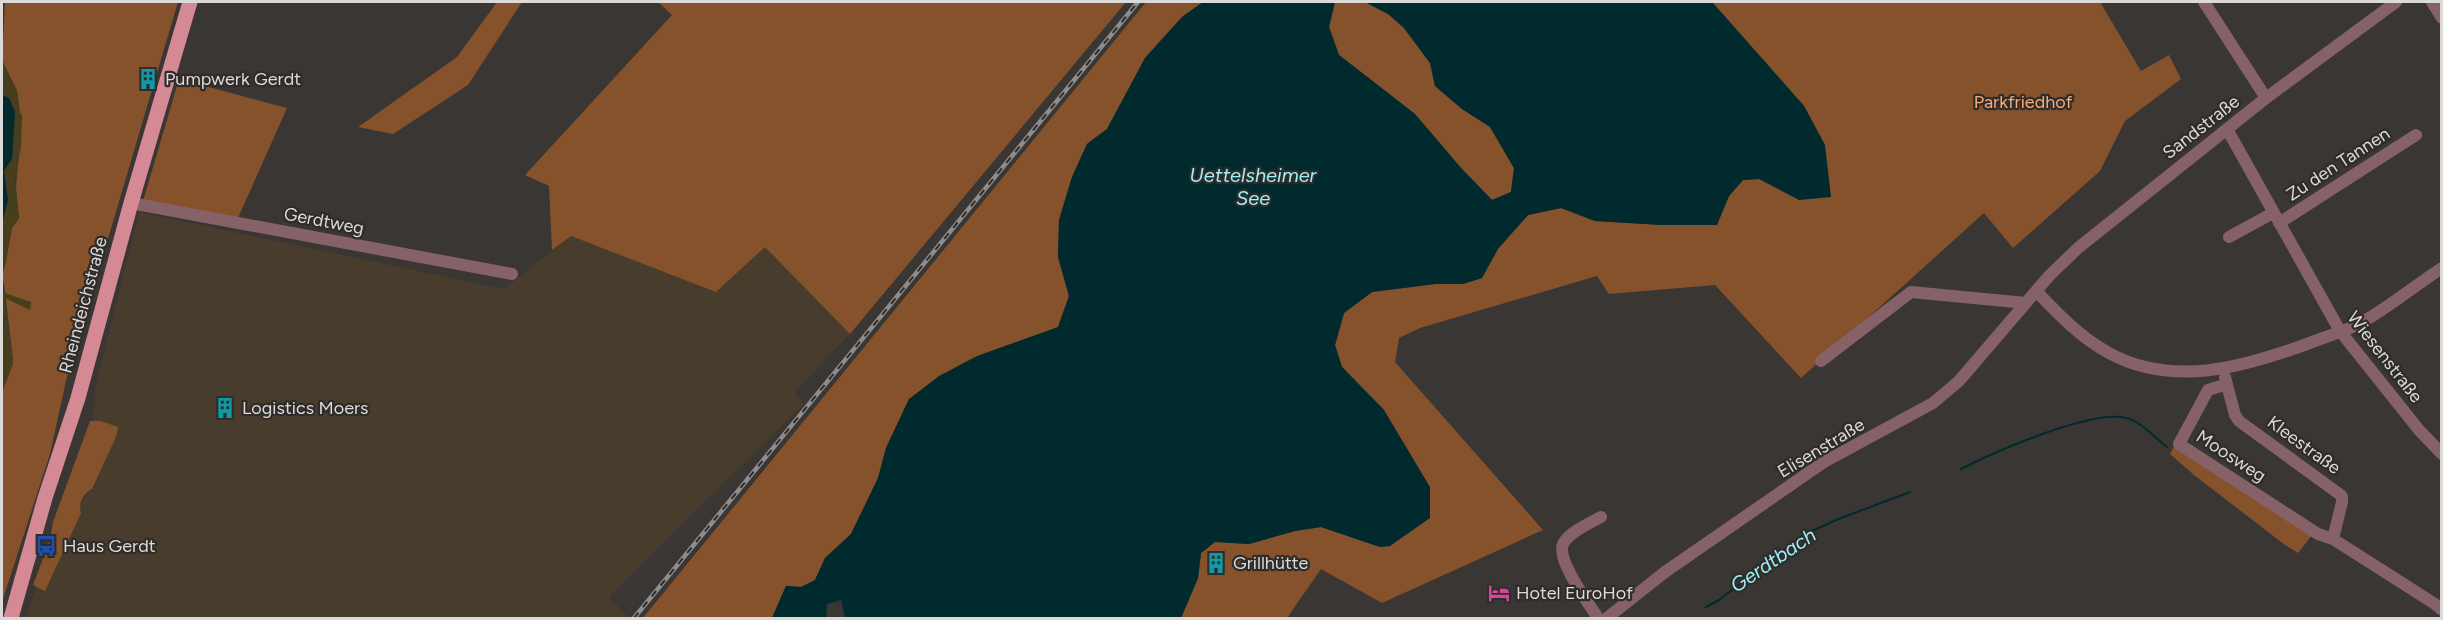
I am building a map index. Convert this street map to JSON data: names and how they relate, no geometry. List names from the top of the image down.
{
  "streets": {
    "main road": ["Rheindeichstraße"],
    "street": [
      "Sandstraße",
      "Zu den Tannen",
      "Gerdtweg",
      "Wiesenstraße",
      "Kleestraße",
      "Elisenstraße",
      "Moosweg"
    ]
  },
  "crossings": [
    ["Sandstraße", "Wiesenstraße"],
    ["Sandstraße", "Elisenstraße"],
    ["Zu den Tannen", "Wiesenstraße"],
    ["Gerdtweg", "Rheindeichstraße"],
    ["Kleestraße", "Moosweg"]
  ],
  "water": ["Uettelsheimer See", "Gerdtbach"],
  "parks": ["Parkfriedhof"],
  "places": {
    "building": ["Pumpwerk Gerdt", "Logistics Moers", "Grillhütte"],
    "bus stop": ["Haus Gerdt"],
    "hotel": ["Hotel EuroHof"]
  }
}
